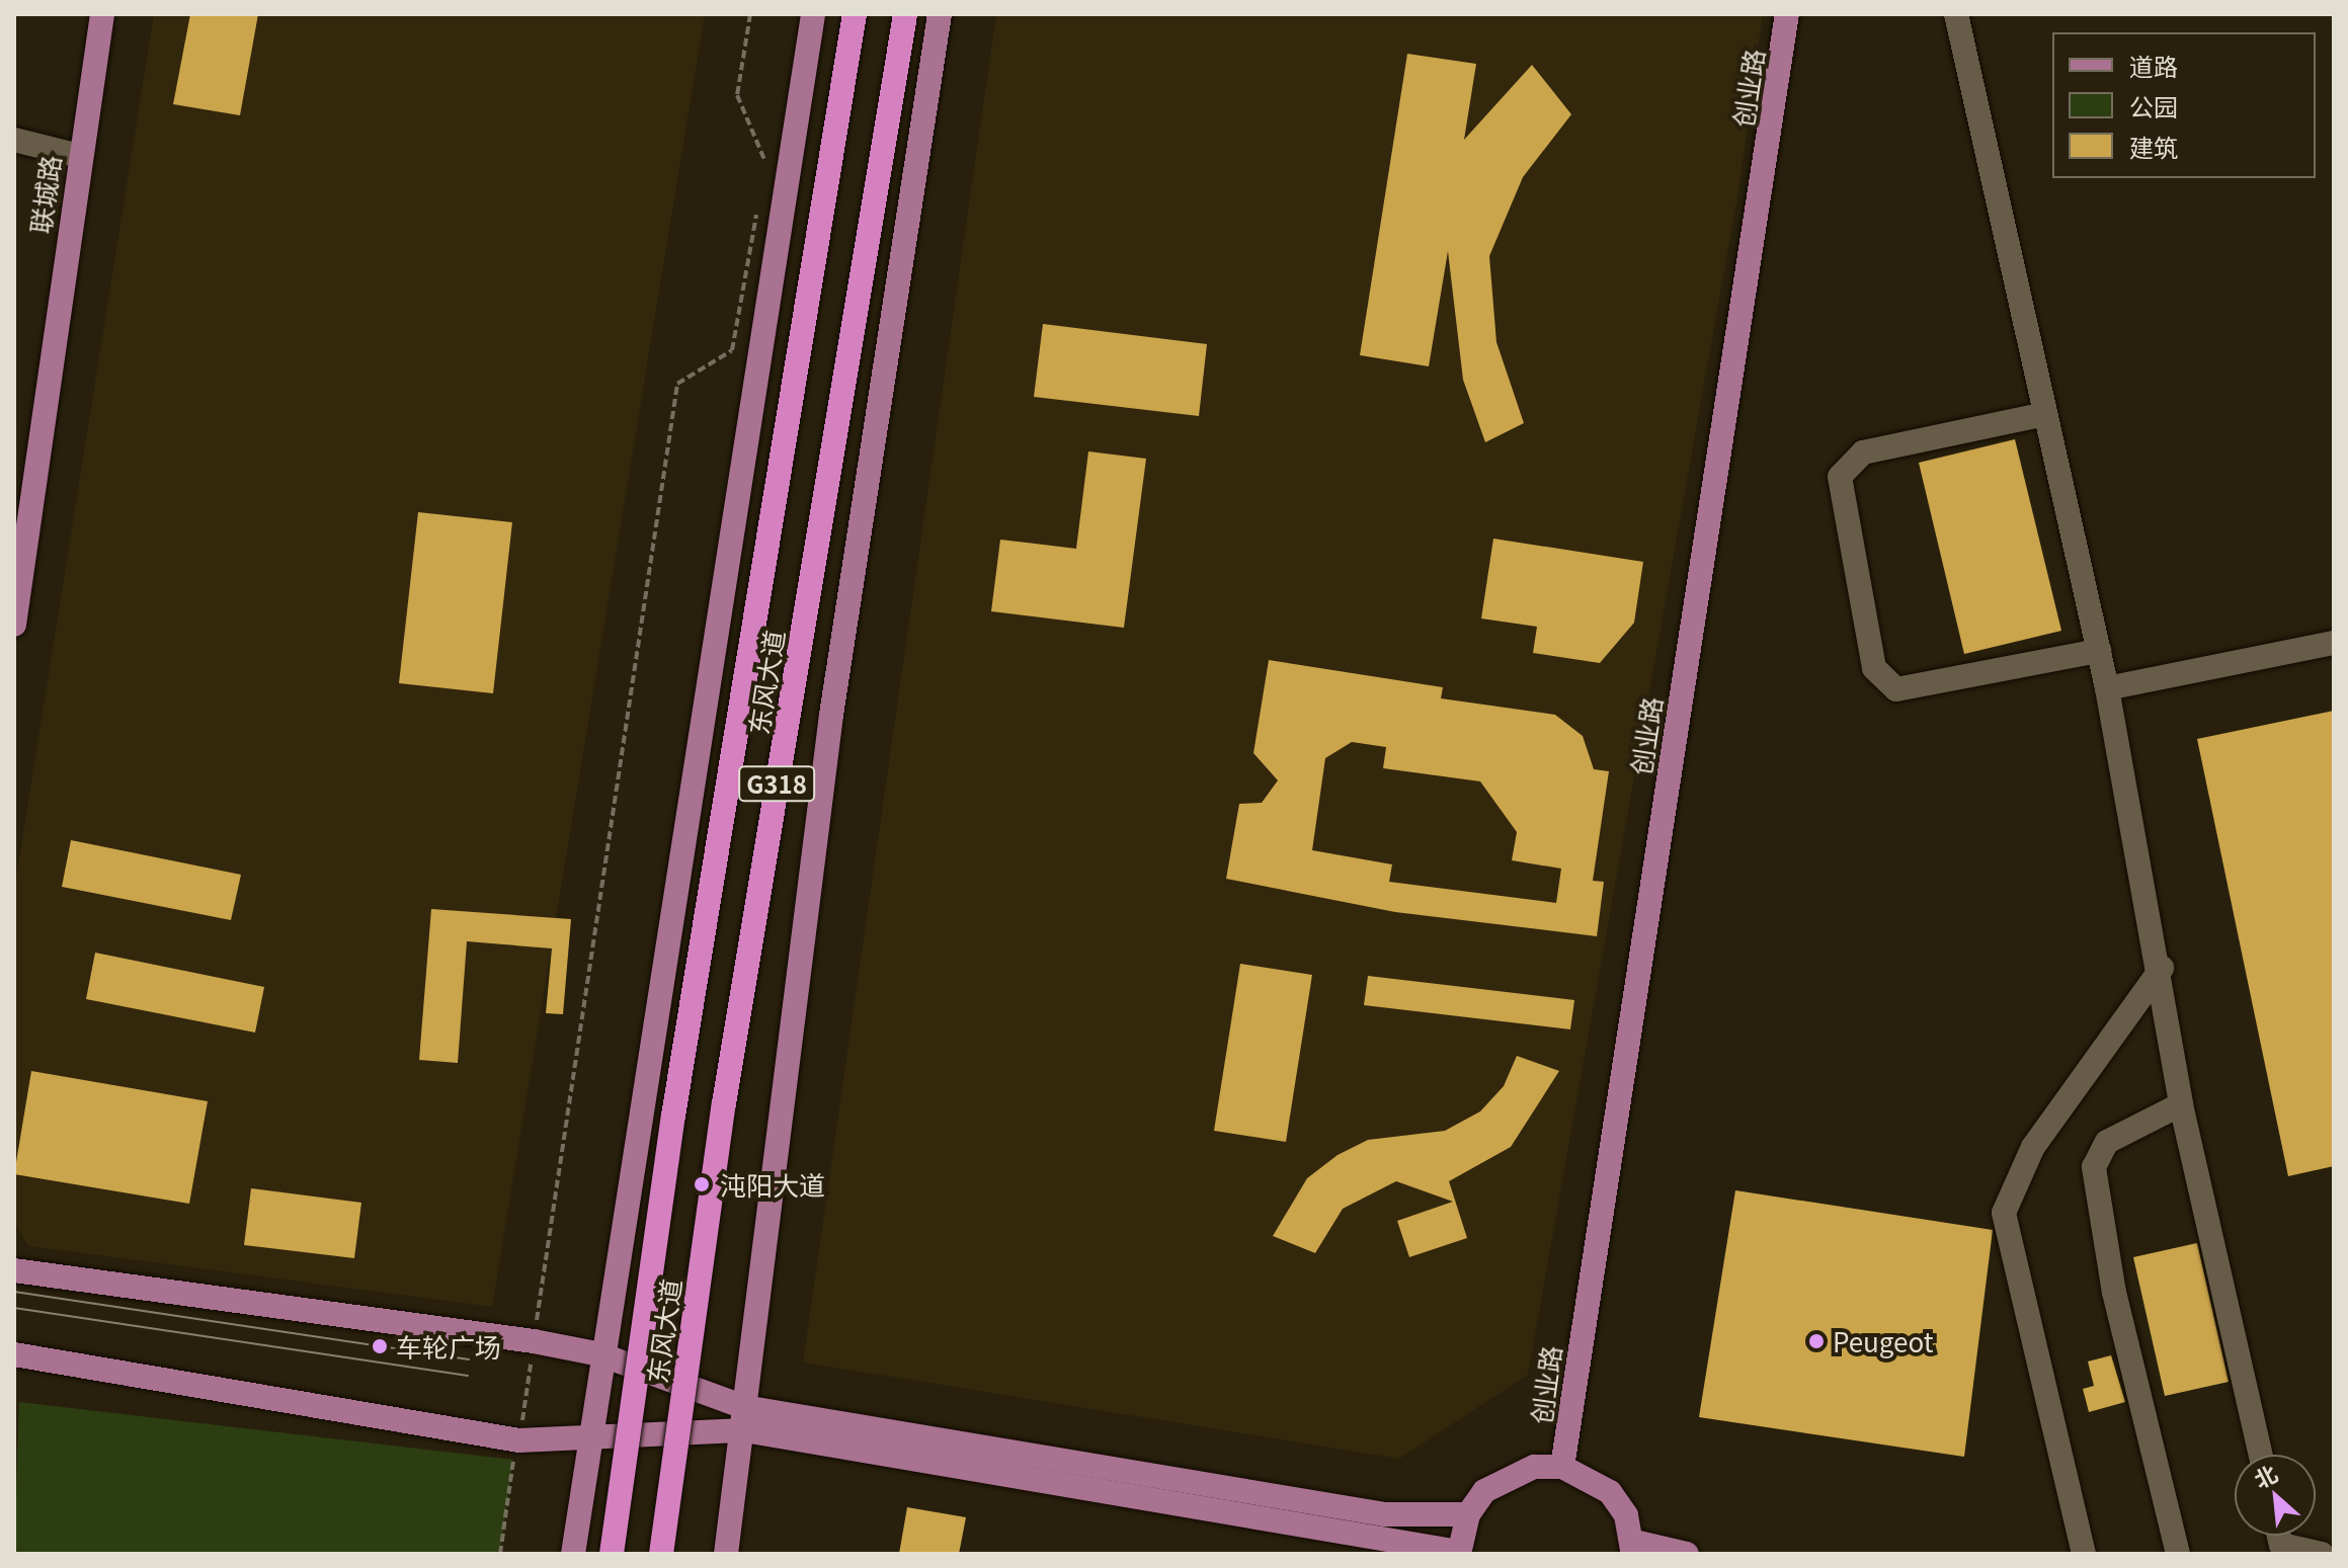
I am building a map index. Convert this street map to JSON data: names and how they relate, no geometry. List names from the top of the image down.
{
  "streets": {
    "highway": ["东风大道", "G318"],
    "main road": ["创业路", "联城路"]
  },
  "places": ["沌阳大道", "Peugeot", "车轮广场"],
  "legend": ["道路", "公园", "建筑"],
  "north": "top left"
}
